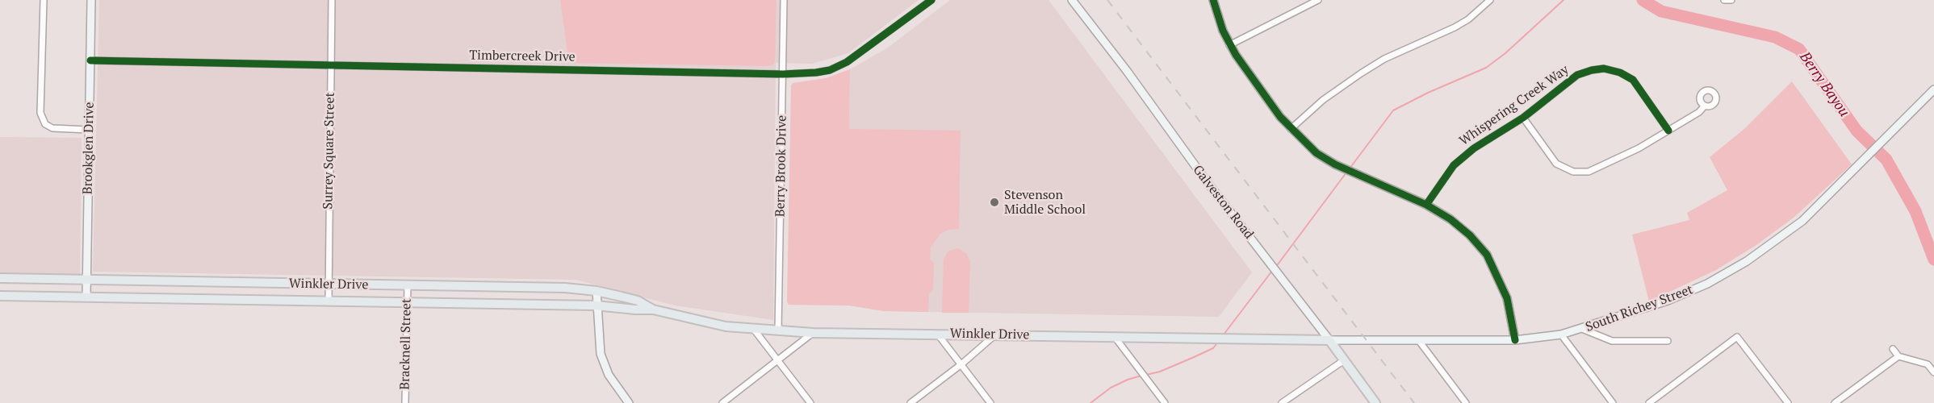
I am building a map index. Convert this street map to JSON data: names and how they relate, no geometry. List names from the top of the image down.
{
  "streets": {
    "main road": [
      "Brookglen Drive",
      "Galveston Road",
      "Winkler Drive",
      "South Richey Street"
    ],
    "street": [
      "Timbercreek Drive",
      "Whispering Creek Way",
      "Surrey Square Street",
      "Berry Brook Drive",
      "Bracknell Street"
    ]
  },
  "crossings": [
    ["Timbercreek Drive", "Brookglen Drive"],
    ["Timbercreek Drive", "Surrey Square Street"],
    ["Timbercreek Drive", "Berry Brook Drive"],
    ["Brookglen Drive", "Winkler Drive"],
    ["Surrey Square Street", "Winkler Drive"],
    ["Berry Brook Drive", "Winkler Drive"],
    ["Galveston Road", "Winkler Drive"],
    ["Galveston Road", "South Richey Street"],
    ["Winkler Drive", "South Richey Street"],
    ["Winkler Drive", "Bracknell Street"]
  ],
  "water": ["Berry Bayou"],
  "places": ["Stevenson Middle School"]
}
